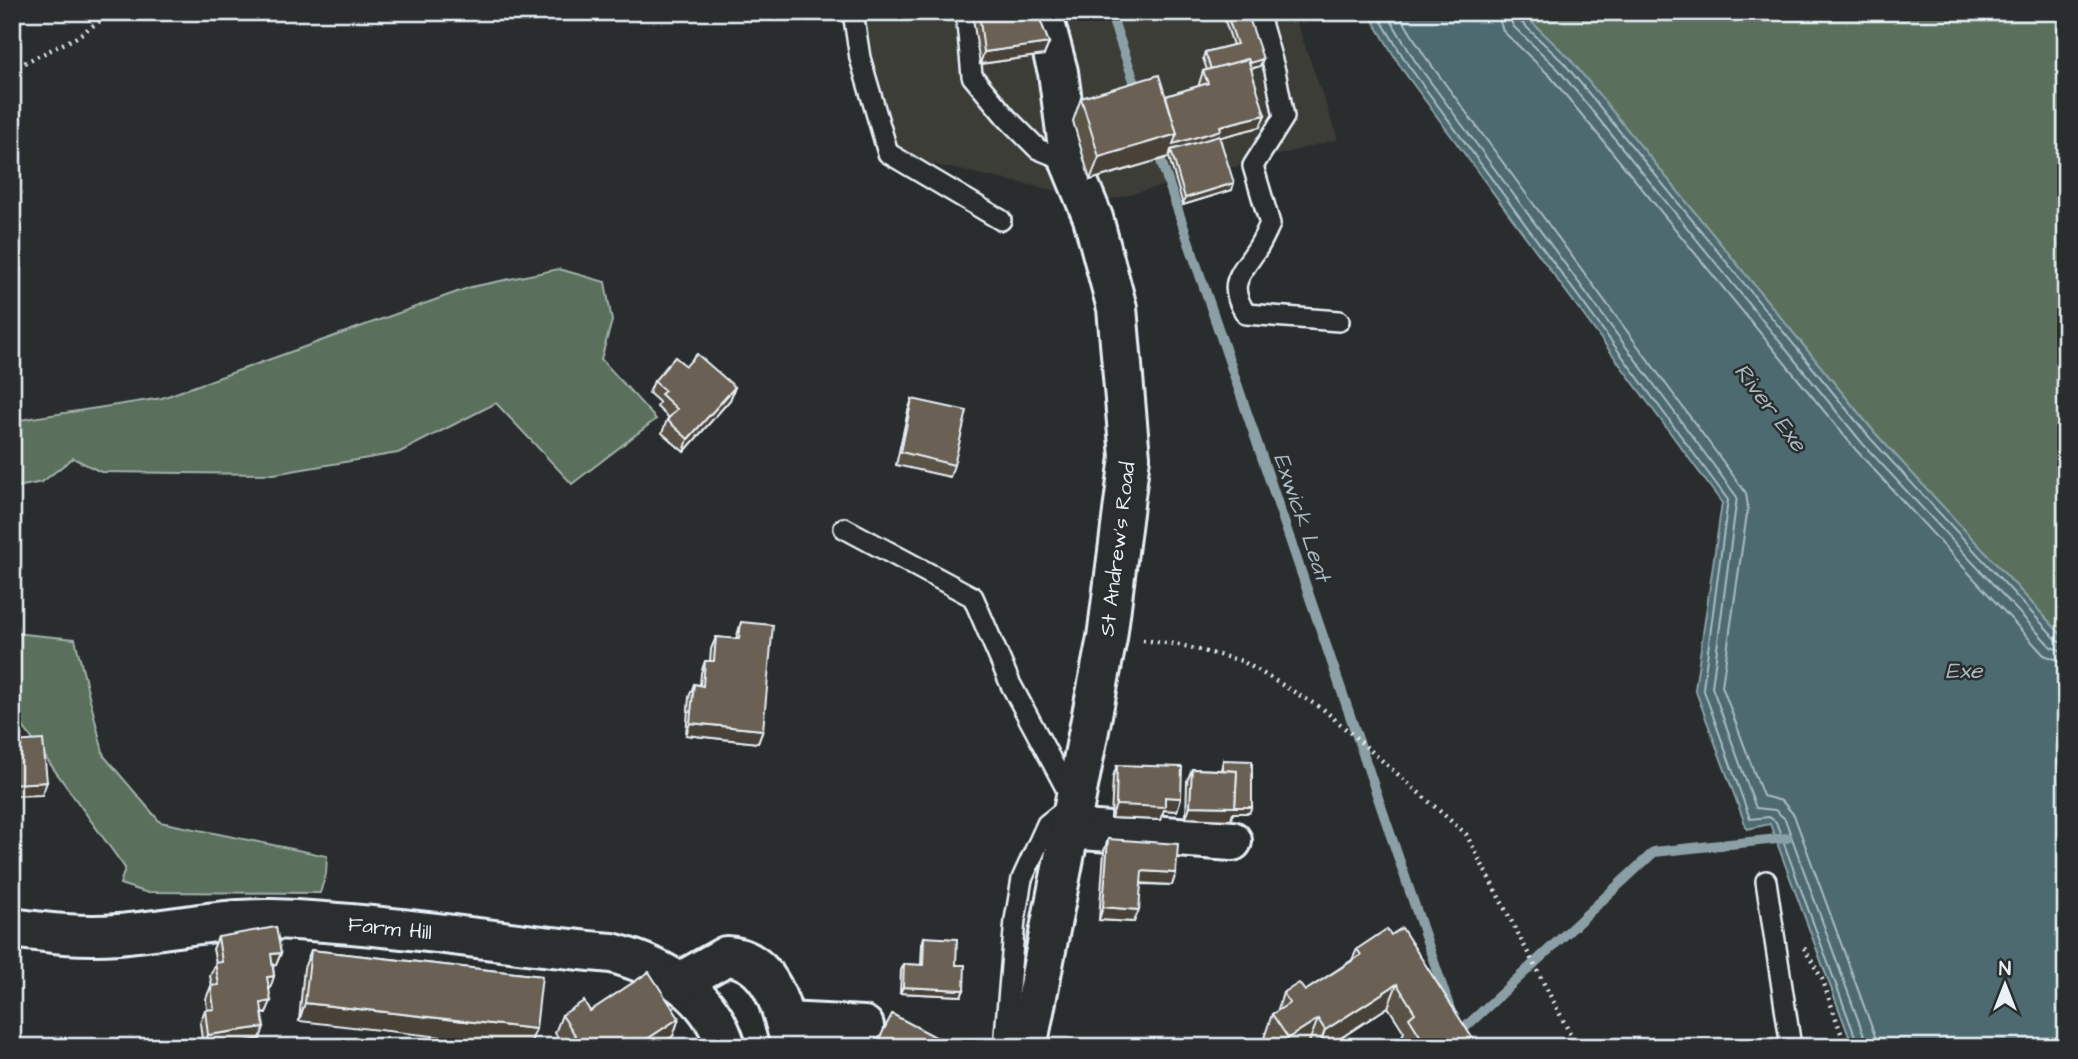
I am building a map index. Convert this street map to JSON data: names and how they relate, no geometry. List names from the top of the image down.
{
  "streets": {
    "street": ["St Andrew's Road", "Farm Hill"]
  },
  "water": ["River Exe", "Exwick Leat", "Exe"],
  "north": "top"
}
